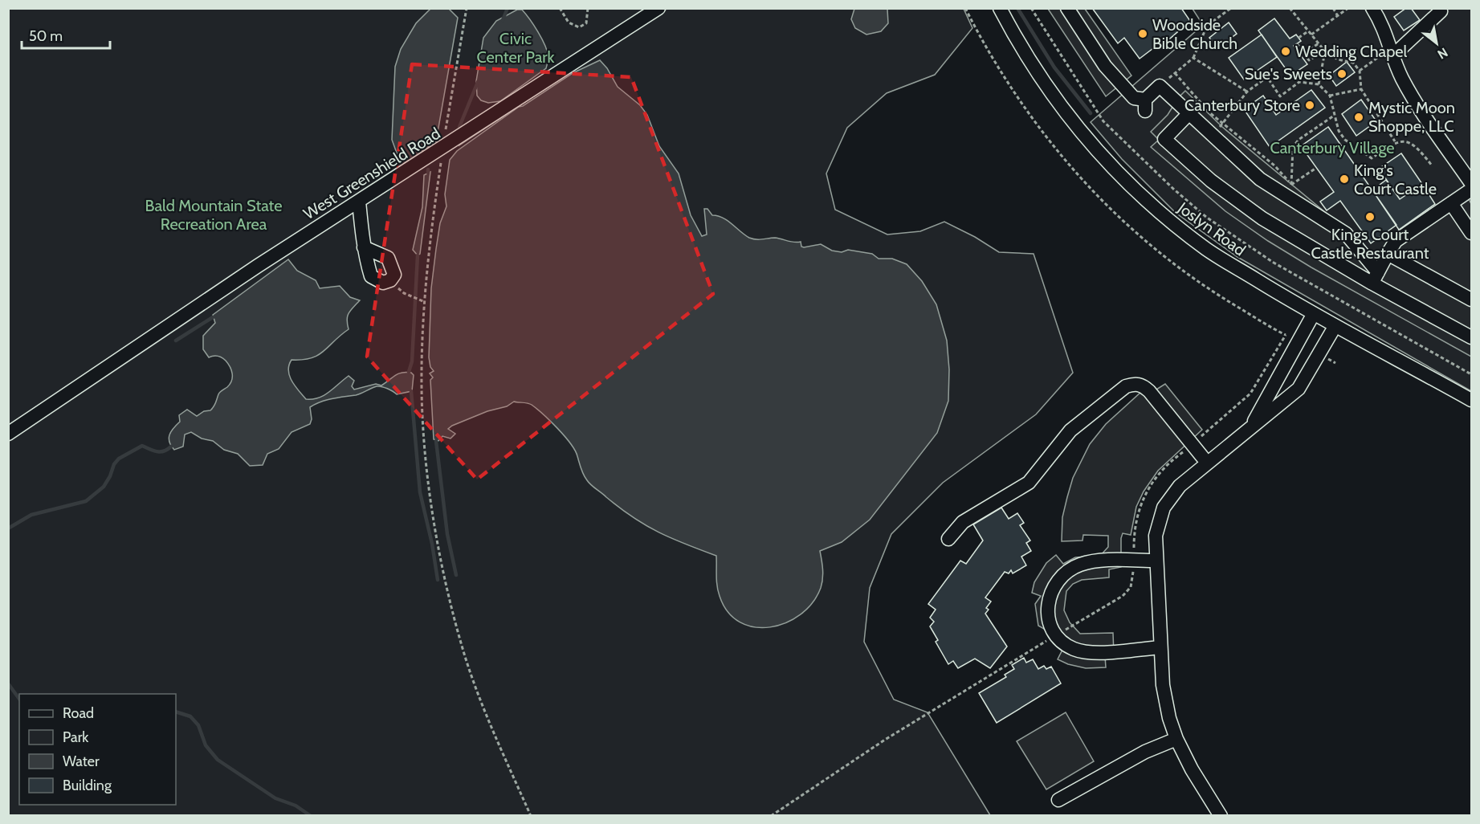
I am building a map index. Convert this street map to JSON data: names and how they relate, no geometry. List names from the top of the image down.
{
  "streets": {
    "street": ["West Greenshield Road", "Joslyn Road"]
  },
  "parks": ["Civic Center Park", "Canterbury Village", "Bald Mountain State Recreation Area"],
  "places": [
    "Woodside Bible Church",
    "Wedding Chapel",
    "Sue's Sweets",
    "Canterbury Store",
    "Mystic Moon Shoppe, LLC",
    "King's Court Castle",
    "Kings Court Castle Restaurant"
  ],
  "legend": [
    "Road",
    "Park",
    "Water",
    "Building"
  ],
  "scale_bar": "50 m",
  "north": "bottom right"
}
